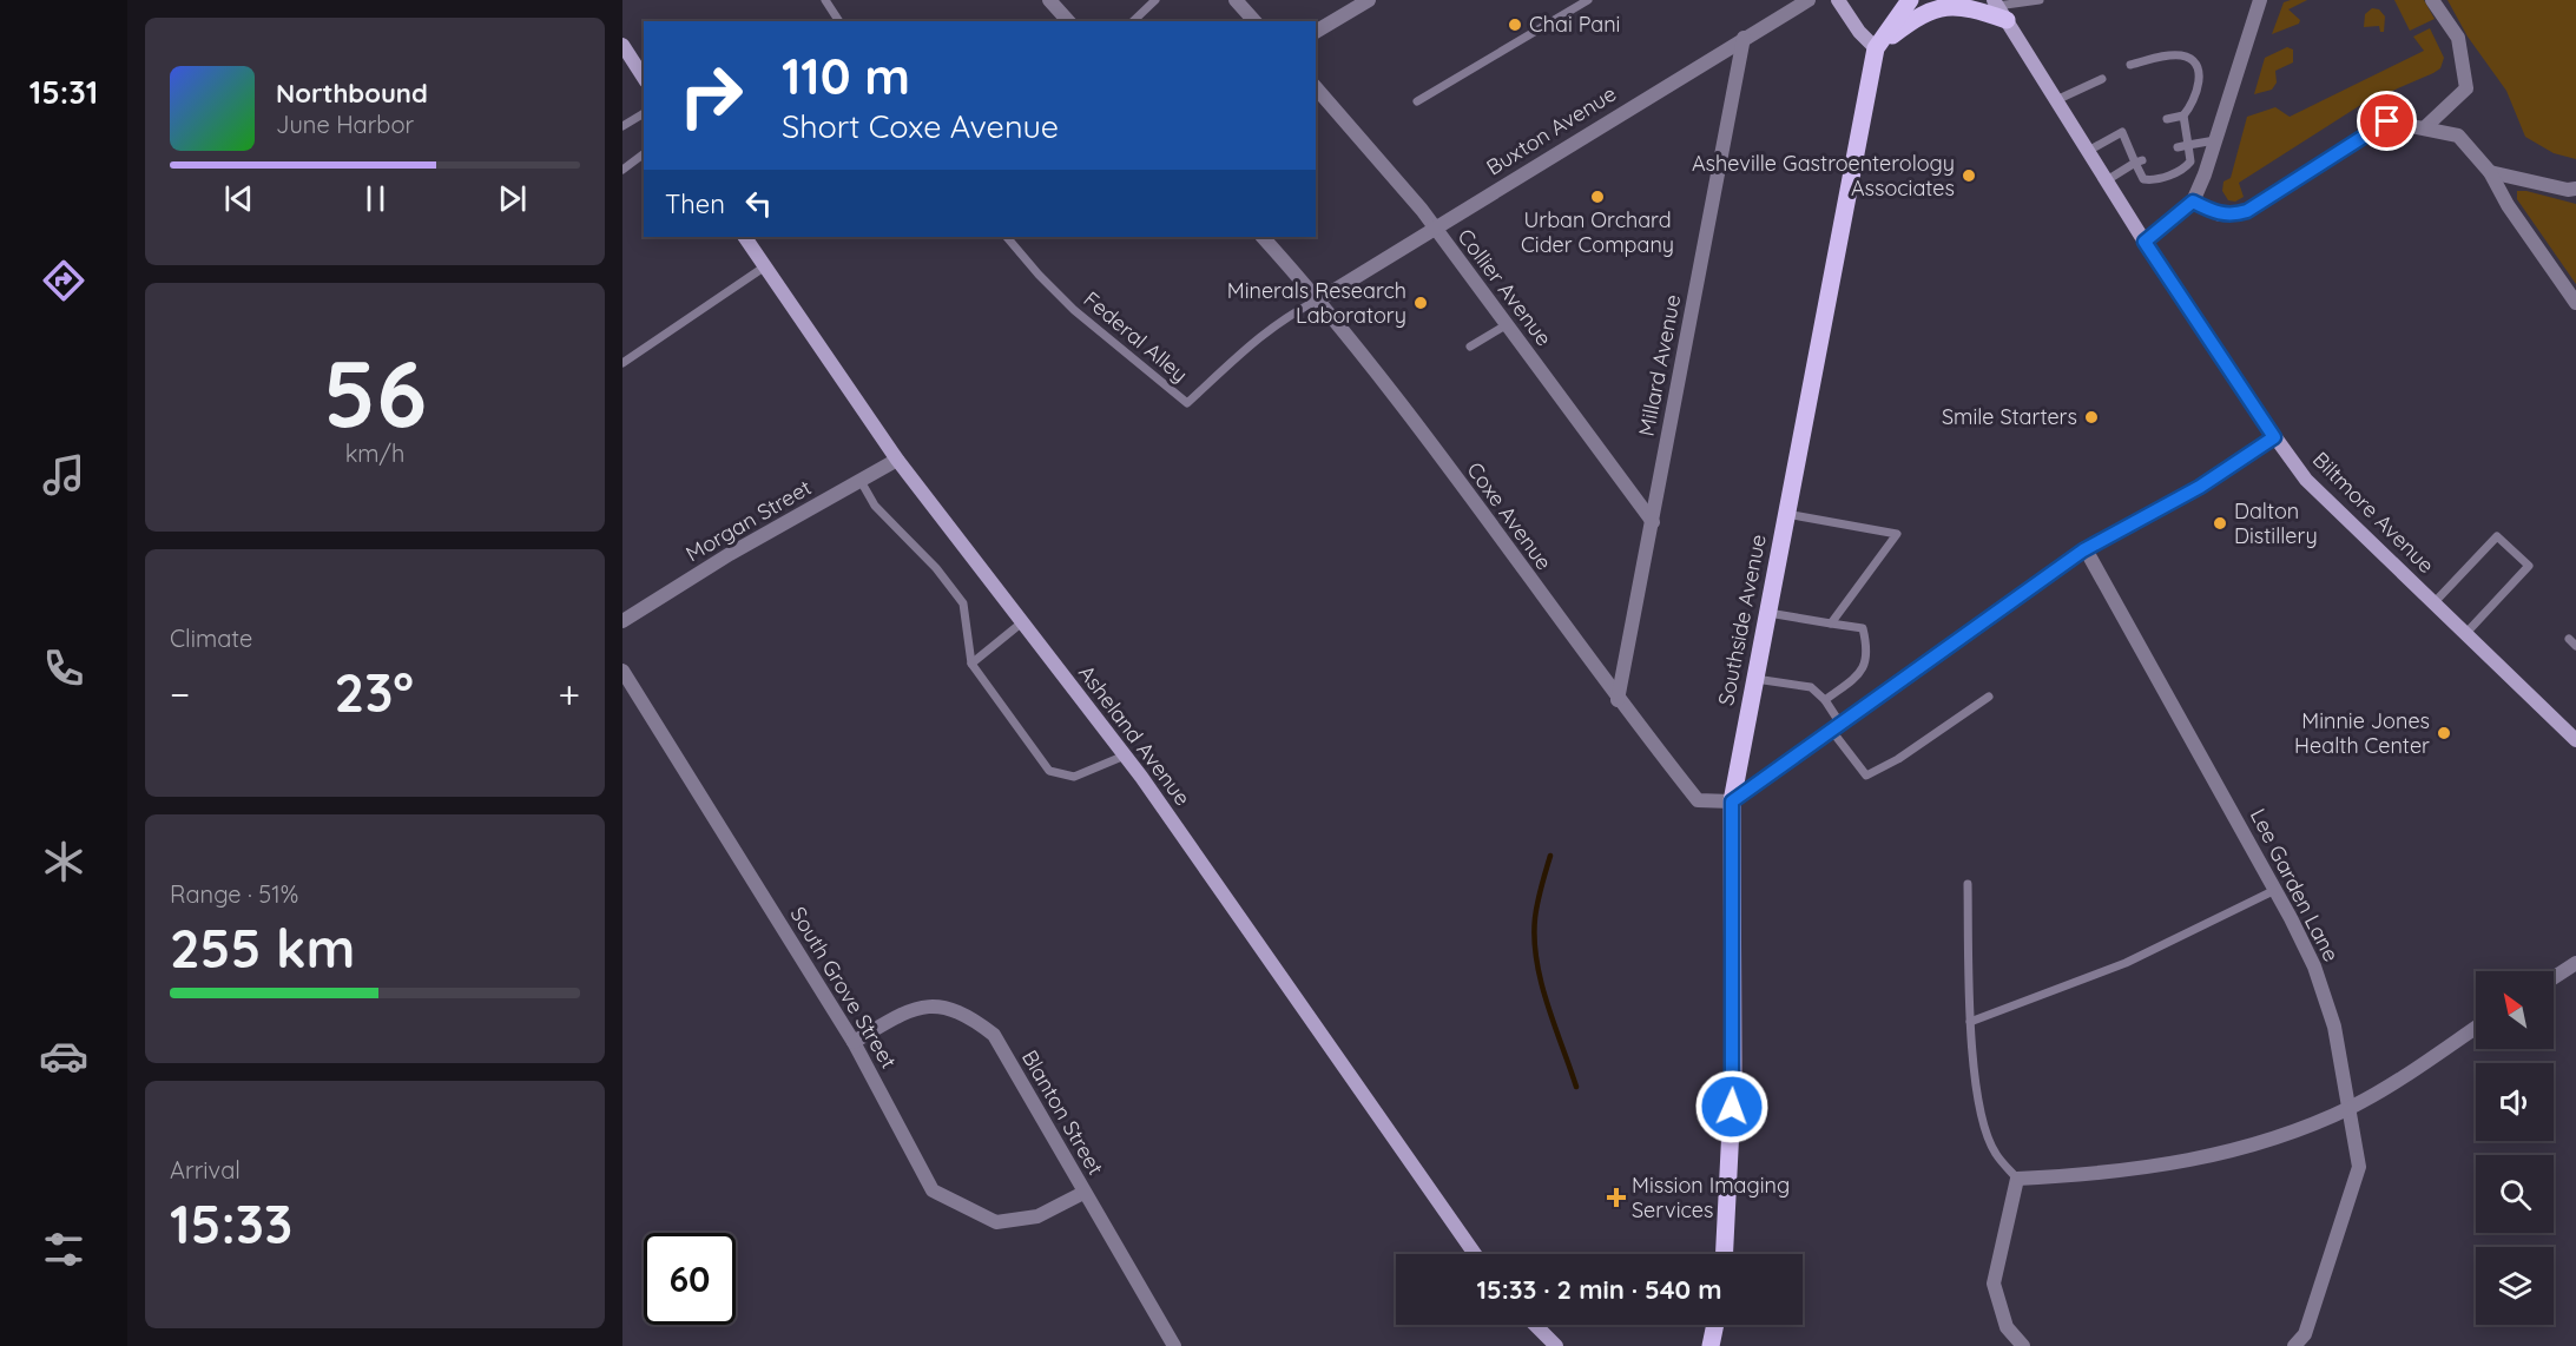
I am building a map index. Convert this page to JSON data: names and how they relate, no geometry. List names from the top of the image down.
{
  "streets": {
    "main road": ["Biltmore Avenue", "Southside Avenue", "Asheland Avenue"],
    "street": [
      "Buxton Avenue",
      "Collier Avenue",
      "Millard Avenue",
      "Coxe Avenue",
      "Morgan Street",
      "Lee Garden Lane",
      "South Grove Street",
      "Blanton Street"
    ],
    "lane": ["Federal Alley"]
  },
  "crossings": [
    ["Buxton Avenue", "Collier Avenue"],
    ["Buxton Avenue", "Federal Alley"],
    ["Buxton Avenue", "Millard Avenue"],
    ["Buxton Avenue", "Coxe Avenue"],
    ["Collier Avenue", "Millard Avenue"],
    ["Federal Alley", "Coxe Avenue"],
    ["Millard Avenue", "Coxe Avenue"],
    ["Coxe Avenue", "Southside Avenue"],
    ["Morgan Street", "Asheland Avenue"],
    ["South Grove Street", "Blanton Street"]
  ],
  "places": {
    "other": [
      "Chai Pani",
      "Asheville Gastroenterology Associates",
      "Urban Orchard Cider Company",
      "Minerals Research Laboratory",
      "Smile Starters",
      "Dalton Distillery",
      "Minnie Jones Health Center"
    ],
    "health": ["Mission Imaging Services"]
  },
  "north": "top left",
  "page": {
    "tabs": "15:31",
    "turn": ["110 m", "Short Coxe Avenue"],
    "song": ["Northbound", "June Harbor"],
    "then": "Then",
    "tile": [
      ["56", "km/h"],
      "Climate",
      ["Range · 51%", "255 km"],
      ["Arrival", "15:33"]
    ],
    "heat": ["−", "23°", "+"],
    "limit": "60",
    "trip": "15:33 · 2 min · 540 m"
  }
}
